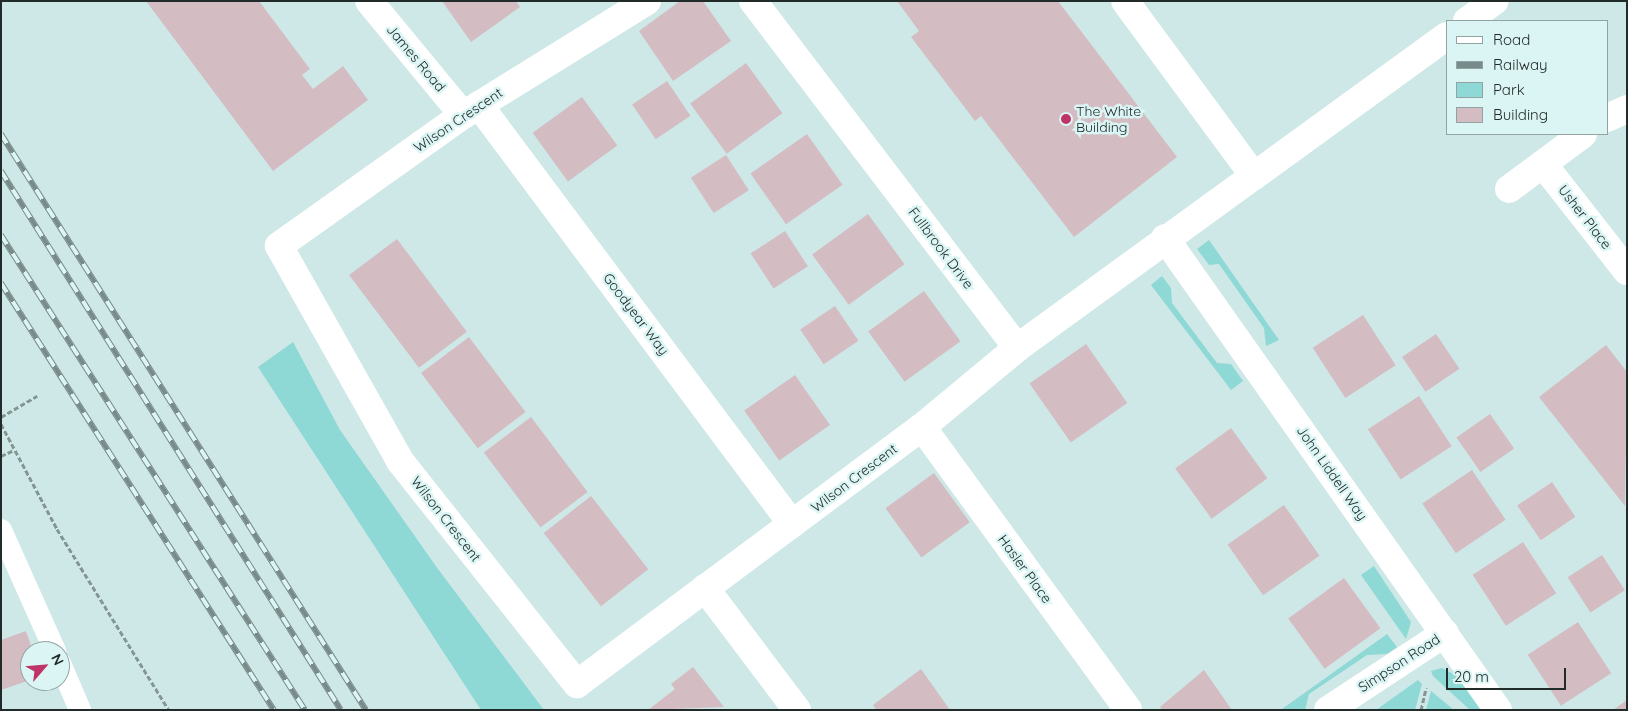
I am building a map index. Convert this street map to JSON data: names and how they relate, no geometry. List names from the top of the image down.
{
  "streets": {
    "street": [
      "James Road",
      "Wilson Crescent",
      "Usher Place",
      "Fullbrook Drive",
      "Goodyear Way",
      "John Liddell Way",
      "Hasler Place",
      "Simpson Road"
    ]
  },
  "crossings": [
    ["James Road", "Wilson Crescent"],
    ["James Road", "Goodyear Way"],
    ["Wilson Crescent", "Fullbrook Drive"],
    ["Wilson Crescent", "Goodyear Way"],
    ["Wilson Crescent", "Hasler Place"],
    ["John Liddell Way", "Simpson Road"]
  ],
  "places": ["The White Building"],
  "legend": [
    "Road",
    "Railway",
    "Park",
    "Building"
  ],
  "scale_bar": "20 m",
  "north": "top right"
}
